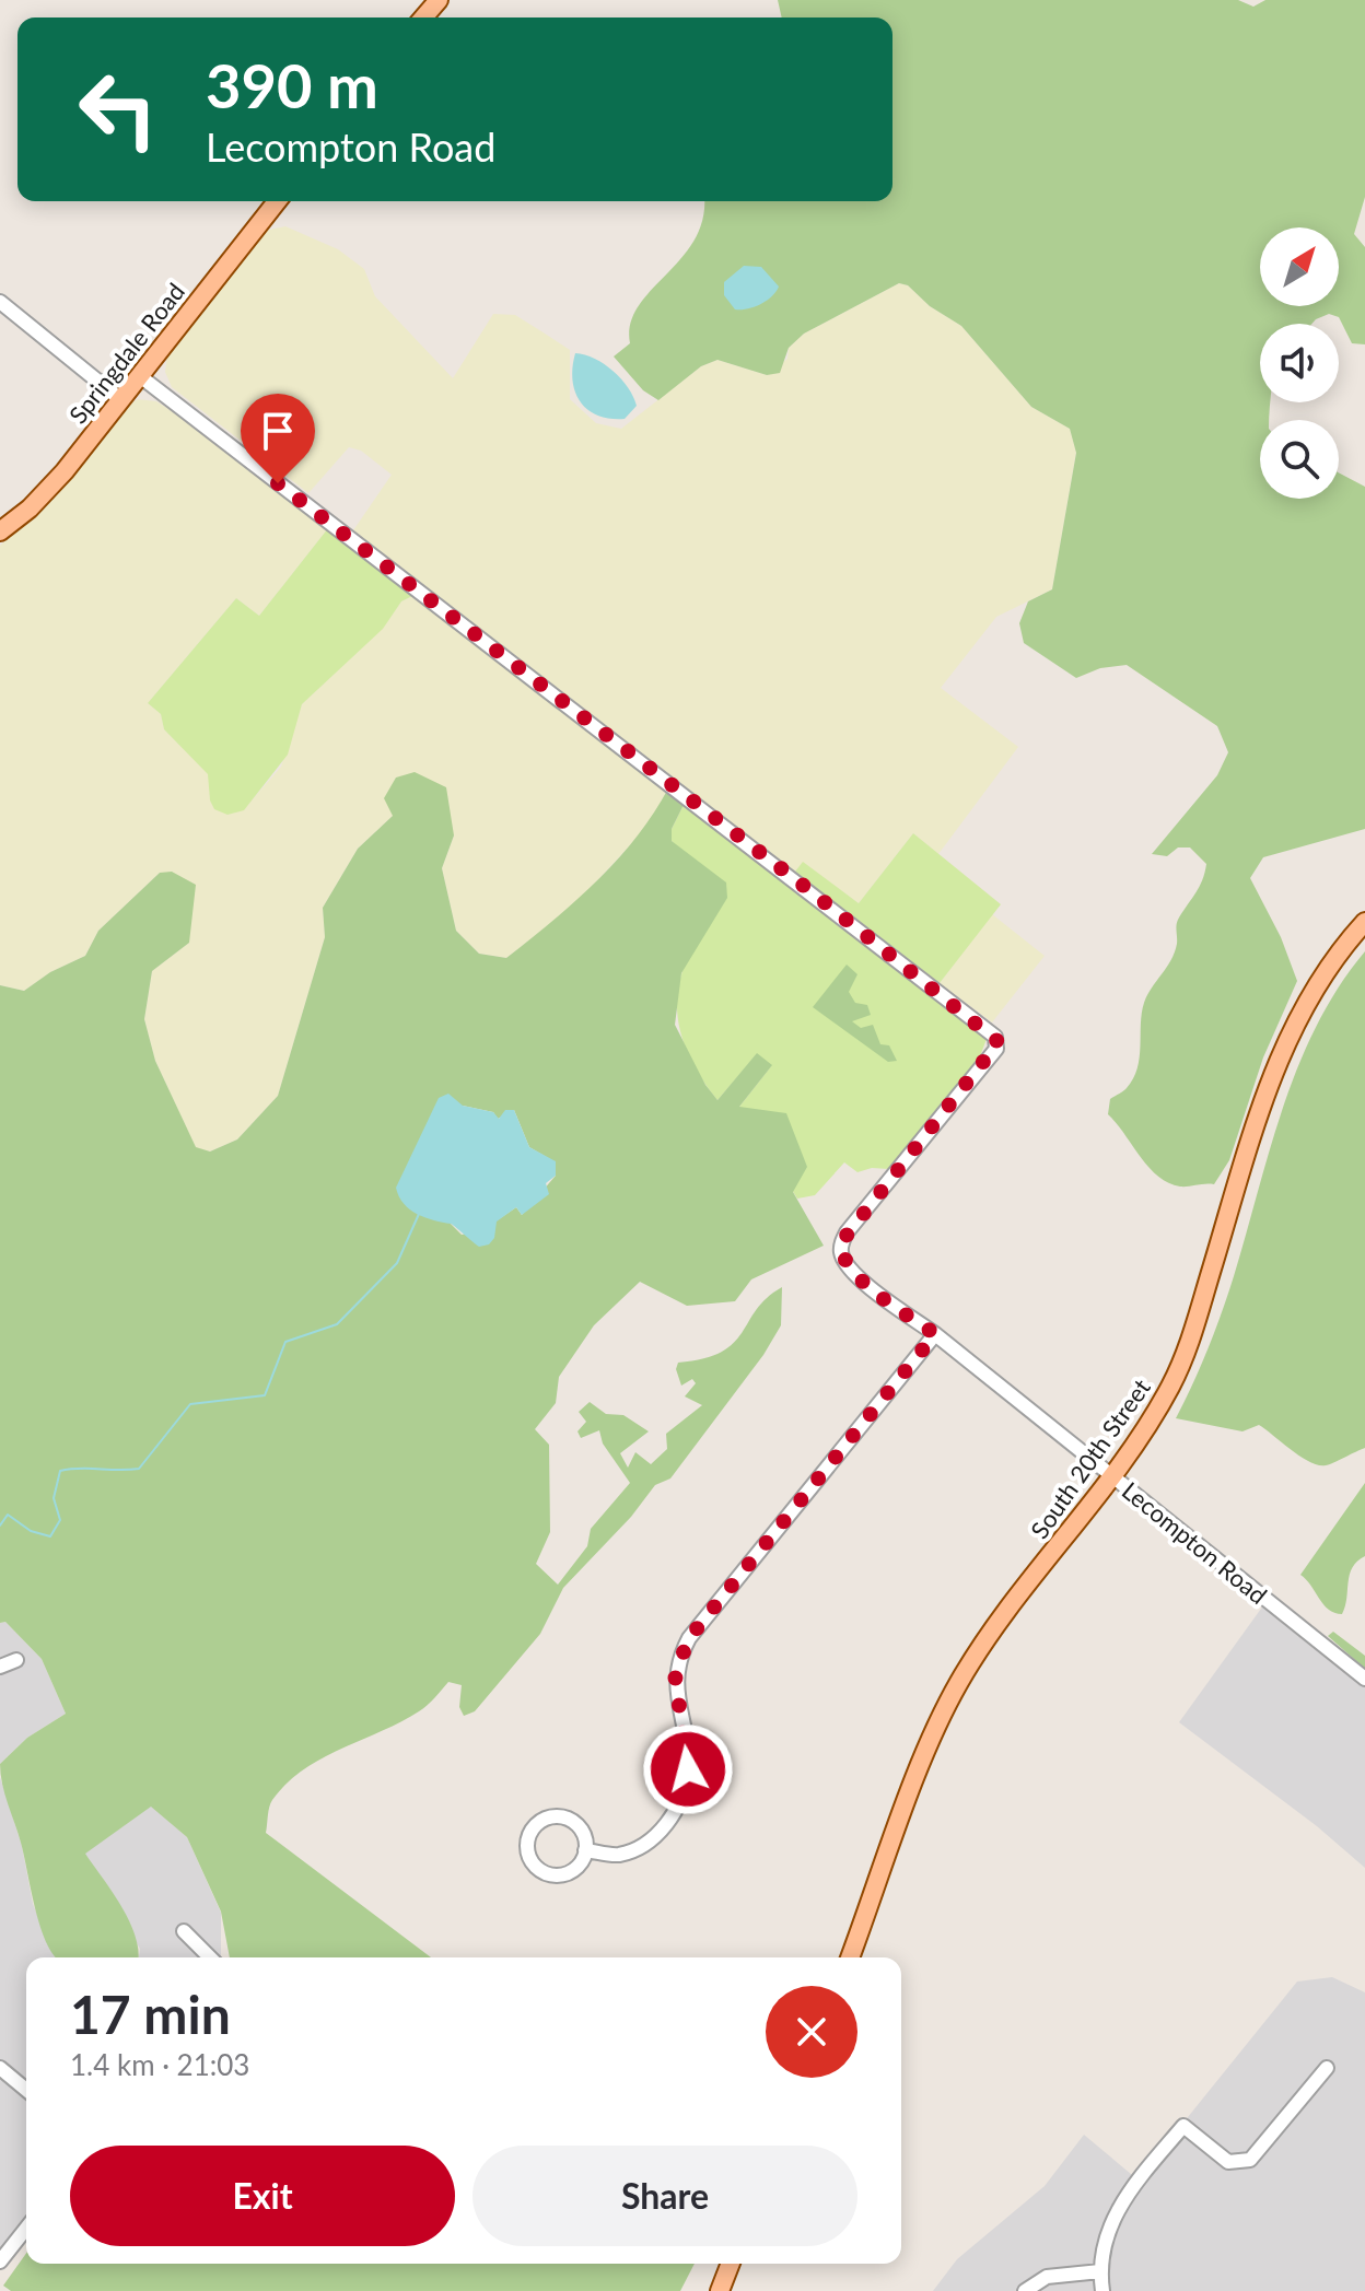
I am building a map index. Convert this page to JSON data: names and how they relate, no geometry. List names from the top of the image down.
{
  "streets": {
    "main road": ["Springdale Road", "South 20th Street"],
    "street": ["Lecompton Road"]
  },
  "crossings": [
    ["Springdale Road", "Lecompton Road"],
    ["South 20th Street", "Lecompton Road"]
  ],
  "north": "top right",
  "page": {
    "turn": ["390 m", "Lecompton Road"],
    "heading": ["17 min", "1.4 km · 21:03"],
    "buttons": ["Exit", "Share"]
  }
}
